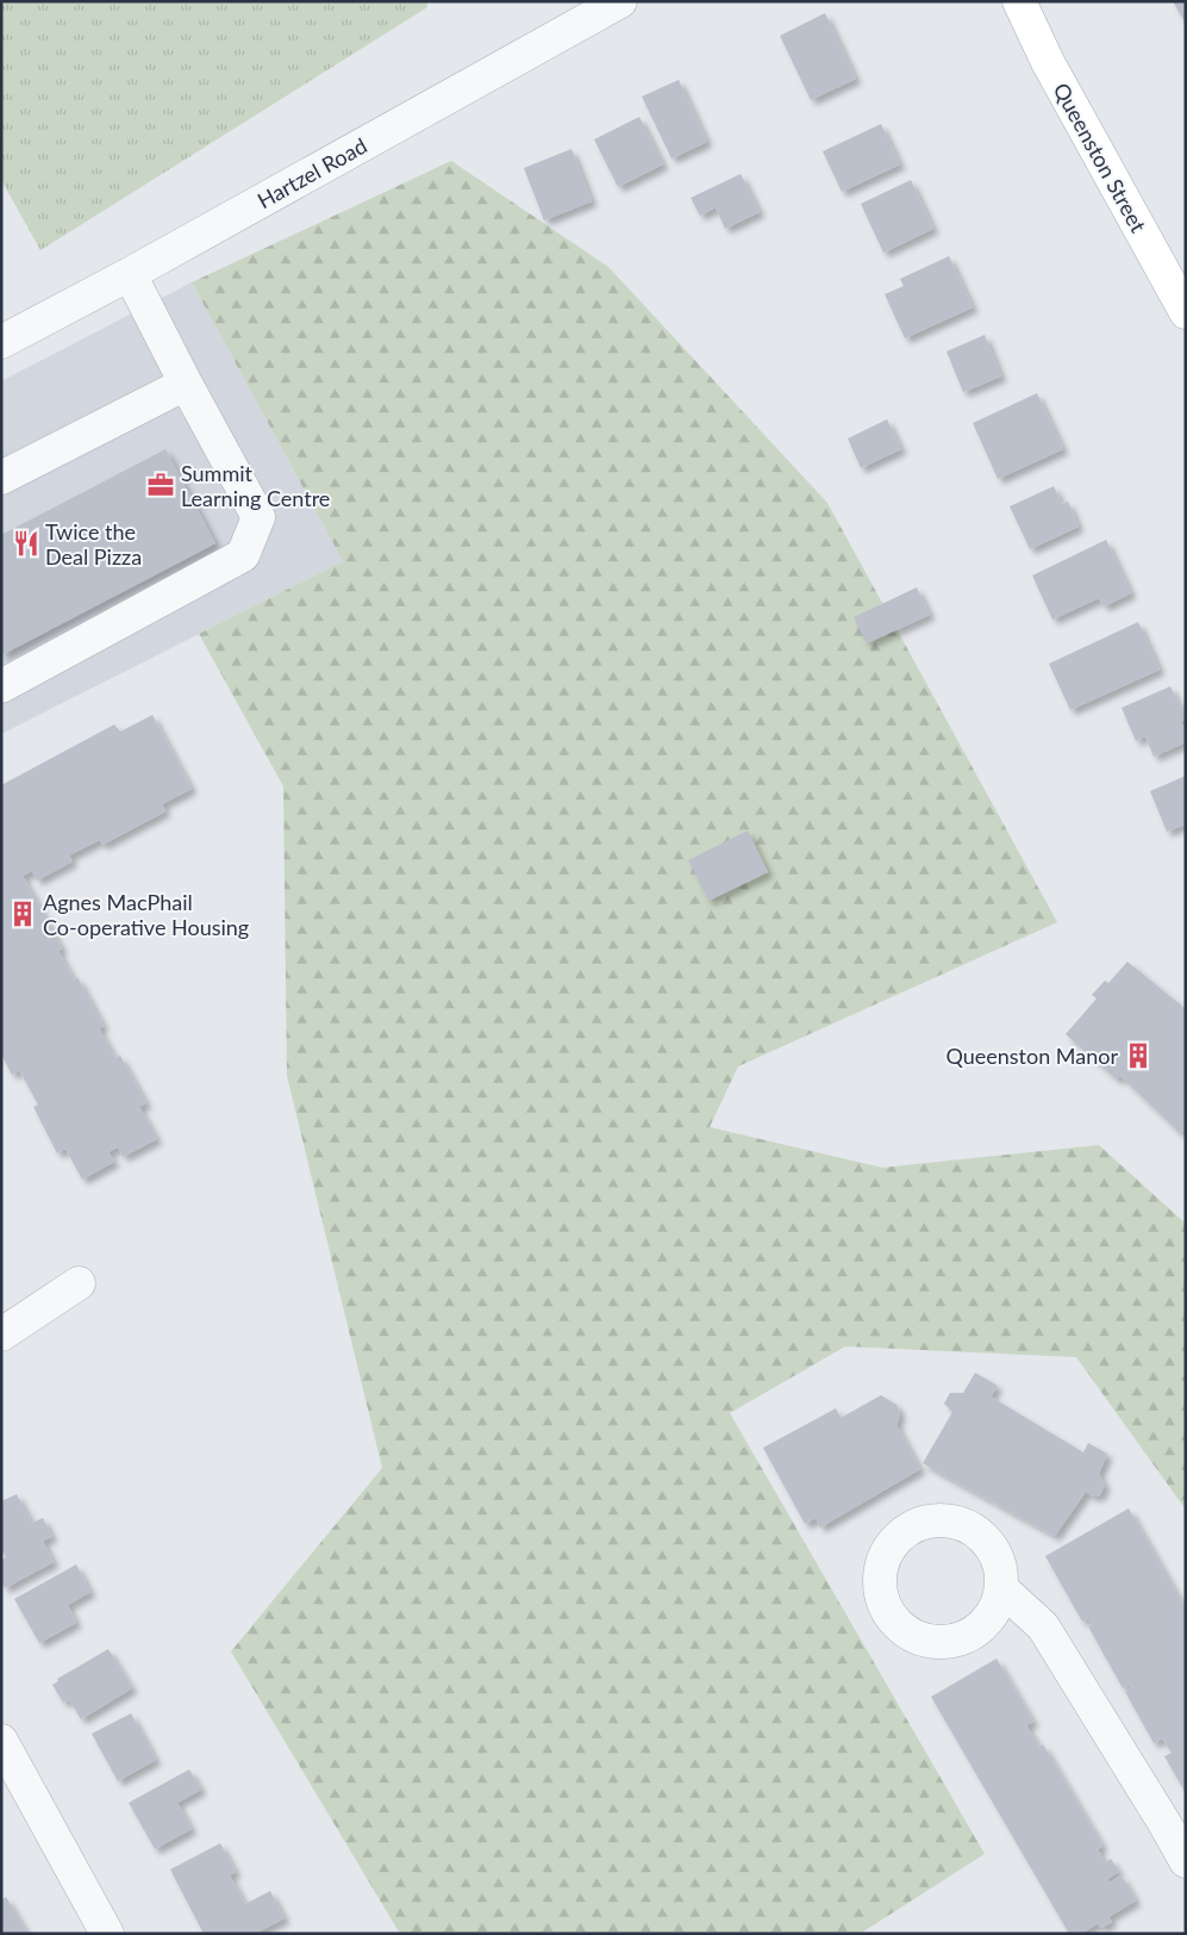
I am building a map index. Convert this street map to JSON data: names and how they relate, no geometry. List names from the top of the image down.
{
  "streets": {
    "main road": ["Queenston Street"],
    "street": ["Hartzel Road"]
  },
  "places": {
    "office": ["Summit Learning Centre"],
    "restaurant": ["Twice the Deal Pizza"],
    "building": ["Agnes MacPhail Co-operative Housing", "Queenston Manor"]
  }
}
